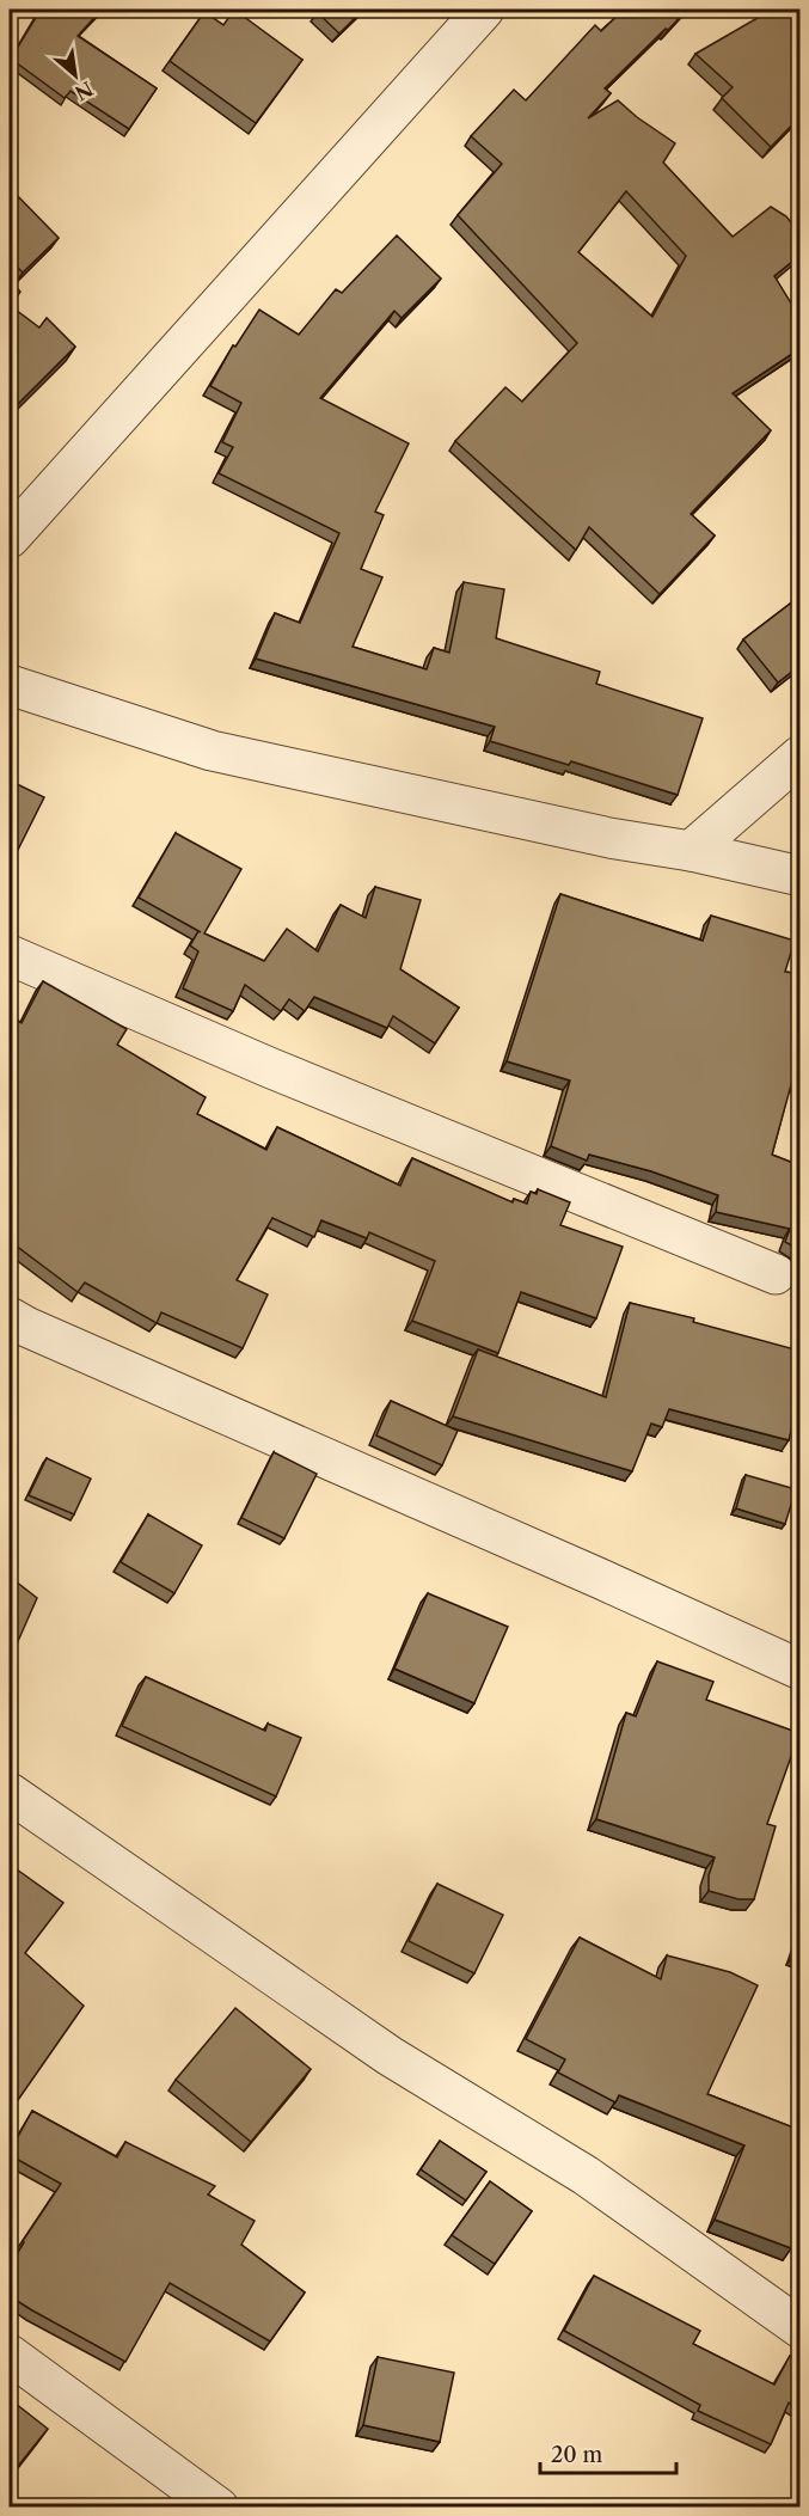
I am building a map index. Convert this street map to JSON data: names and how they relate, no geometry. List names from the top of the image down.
{
  "scale_bar": "20 m",
  "north": "bottom right"
}
